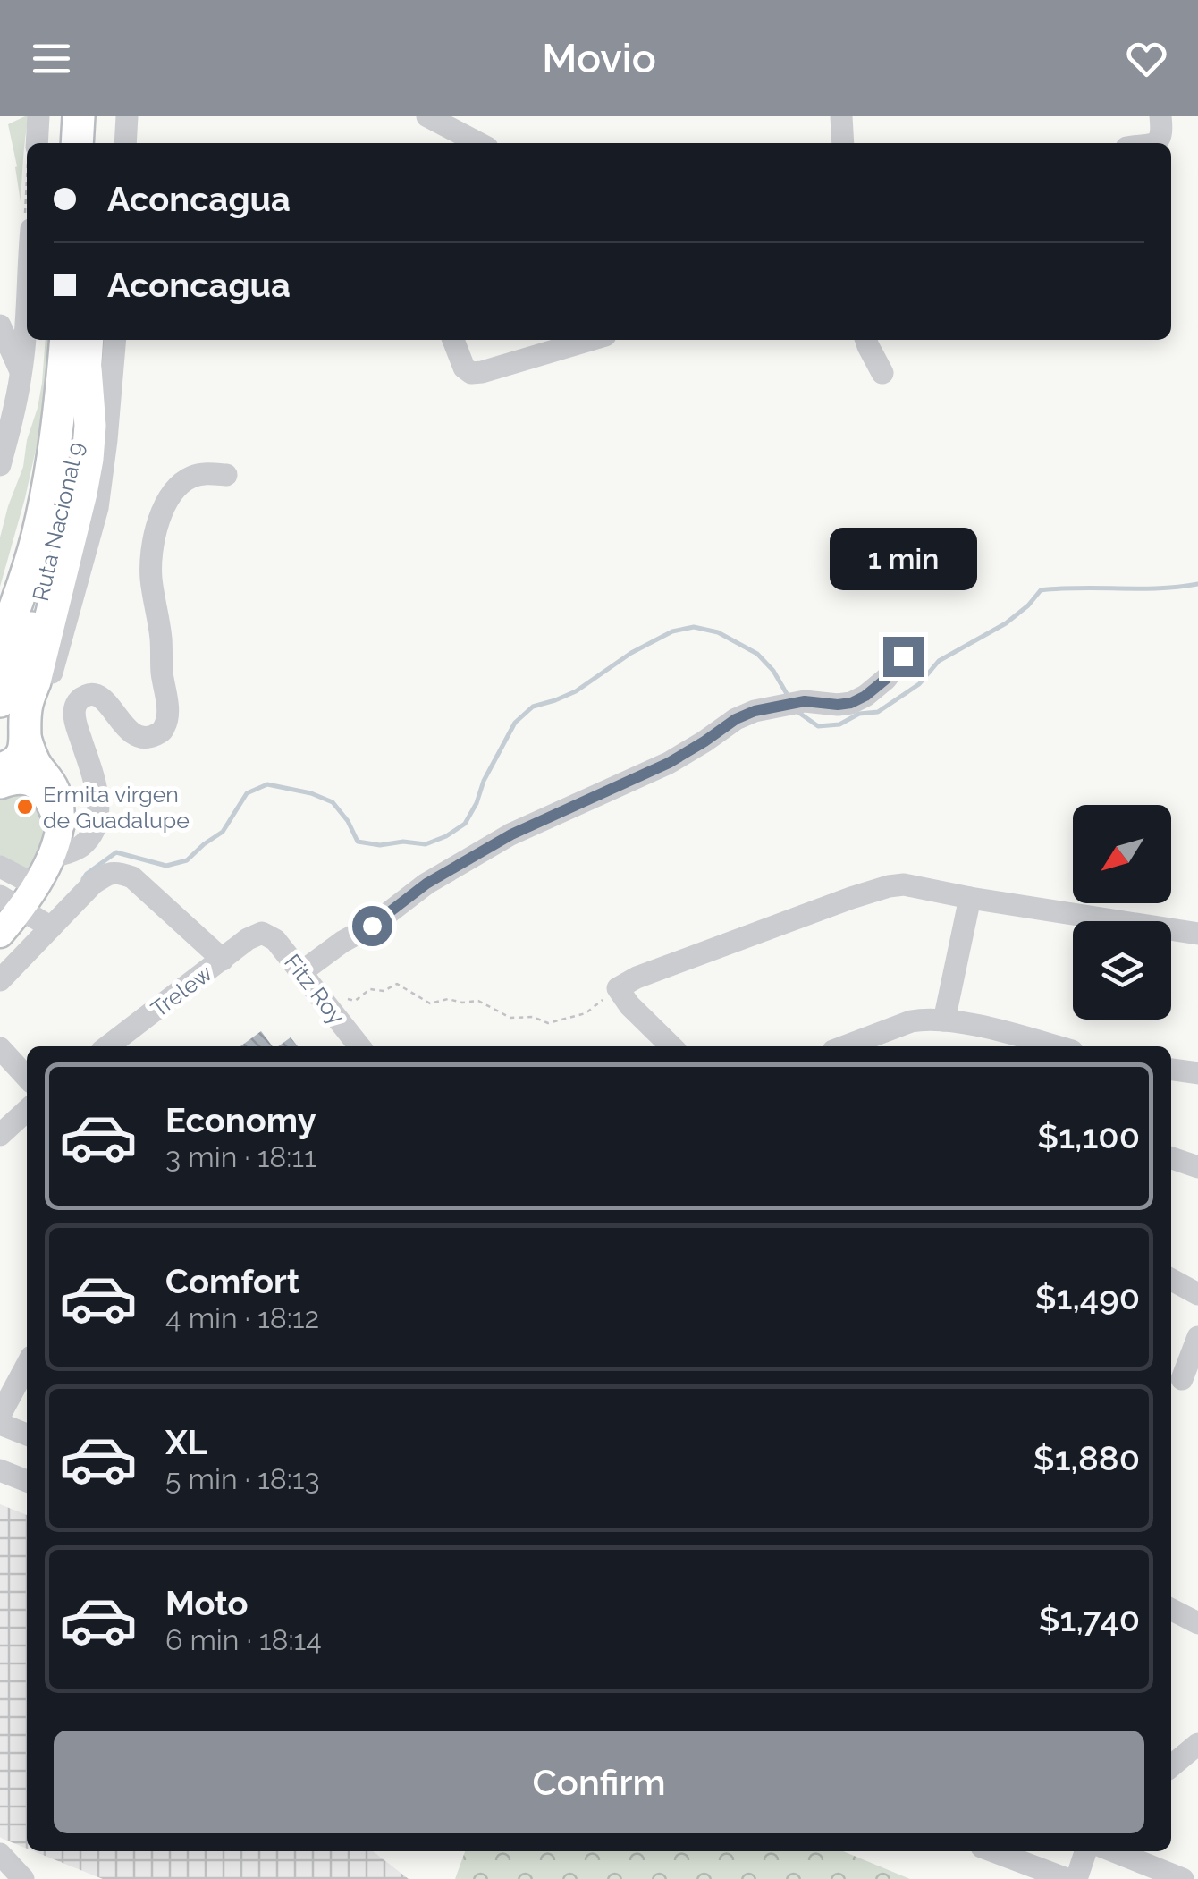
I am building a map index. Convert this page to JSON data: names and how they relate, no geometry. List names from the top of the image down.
{
  "streets": {
    "highway": ["Ruta Nacional 9"],
    "street": ["Fitz Roy", "Trelew"]
  },
  "crossings": [
    ["Fitz Roy", "Trelew"]
  ],
  "places": ["Ermita virgen de Guadalupe"],
  "north": "bottom left",
  "page": {
    "header": "Movio",
    "banner": ["Aconcagua", "Aconcagua"],
    "bubble": "1 min",
    "list": [
      {
        "name": "Economy",
        "note": "3 min · 18:11",
        "value": "$1,100"
      },
      {
        "name": "Comfort",
        "note": "4 min · 18:12",
        "value": "$1,490"
      },
      {
        "name": "XL",
        "note": "5 min · 18:13",
        "value": "$1,880"
      },
      {
        "name": "Moto",
        "note": "6 min · 18:14",
        "value": "$1,740"
      }
    ],
    "buttons": "Confirm"
  }
}
